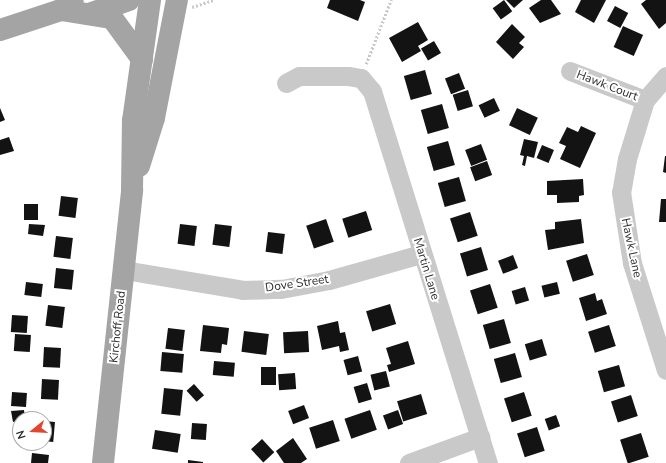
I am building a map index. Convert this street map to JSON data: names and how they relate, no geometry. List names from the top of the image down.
{
  "streets": {
    "main road": ["Kirchoff Road"],
    "street": [
      "Hawk Court",
      "Hawk Lane",
      "Martin Lane",
      "Dove Street"
    ]
  },
  "crossings": [
    ["Hawk Court", "Hawk Lane"],
    ["Martin Lane", "Dove Street"],
    ["Dove Street", "Kirchoff Road"]
  ],
  "north": "left"
}
